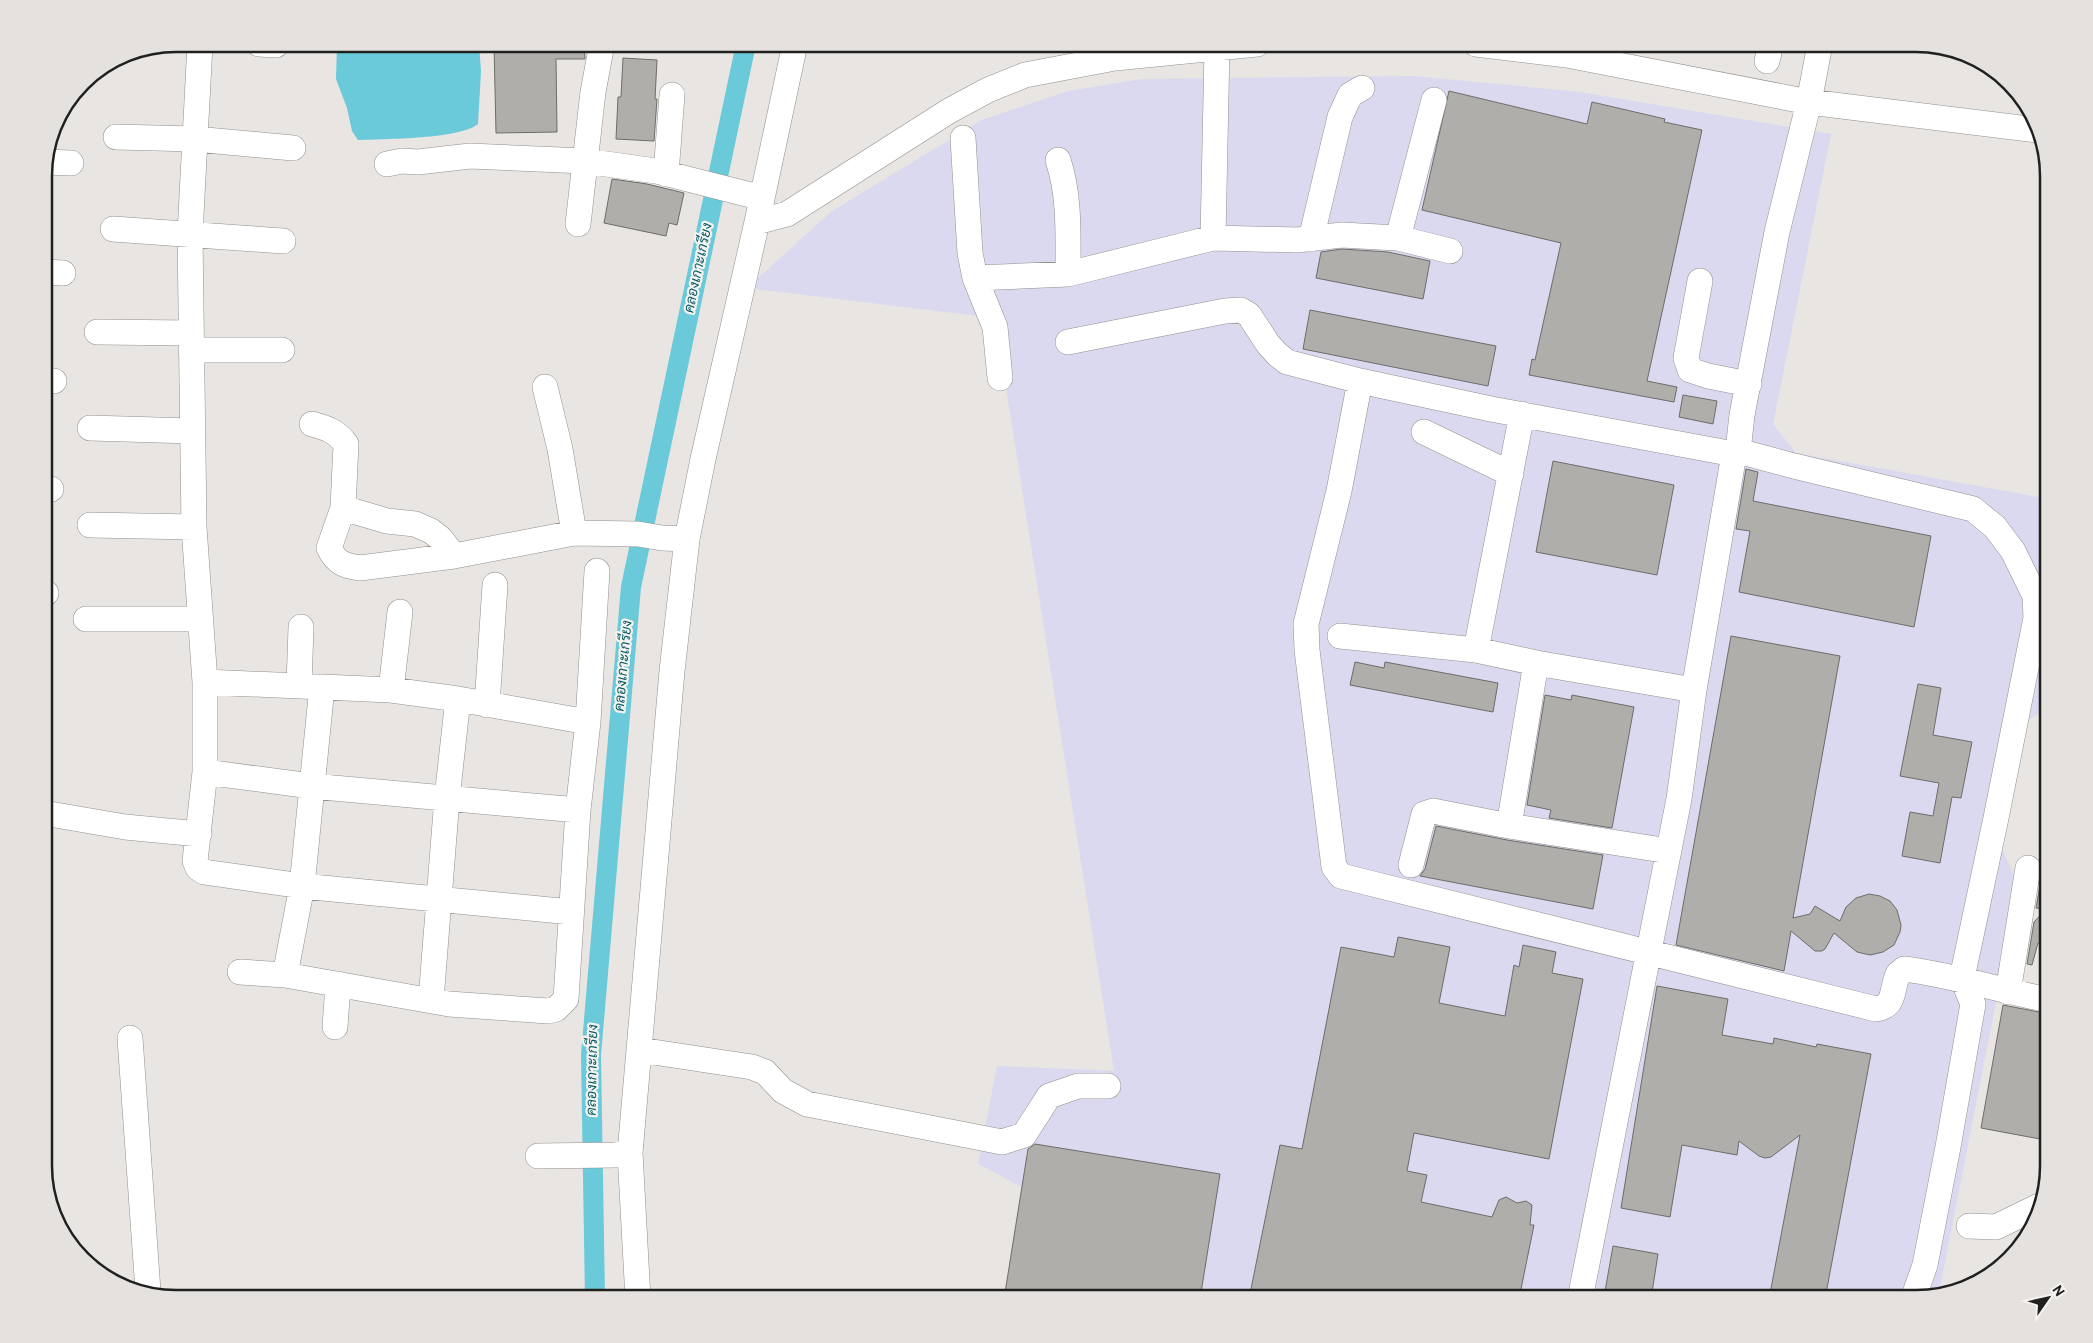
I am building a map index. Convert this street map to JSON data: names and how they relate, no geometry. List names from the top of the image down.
{
  "water": ["คลองเกาะเกรียง"],
  "north": "top right"
}
